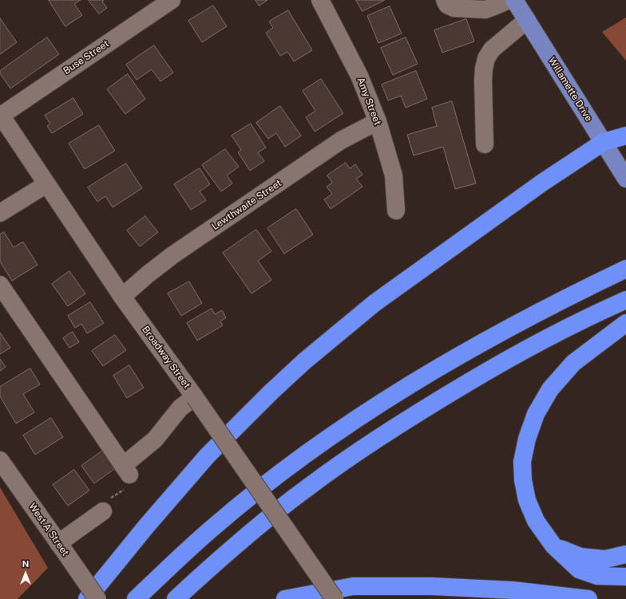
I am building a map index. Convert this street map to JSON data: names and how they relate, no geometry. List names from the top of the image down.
{
  "streets": {
    "main road": ["Willamette Drive"],
    "street": [
      "Buse Street",
      "Amy Street",
      "Lewthwaite Street",
      "Broadway Street",
      "West A Street"
    ]
  },
  "crossings": [
    ["Buse Street", "Broadway Street"],
    ["Amy Street", "Lewthwaite Street"],
    ["Lewthwaite Street", "Broadway Street"]
  ],
  "north": "top"
}
